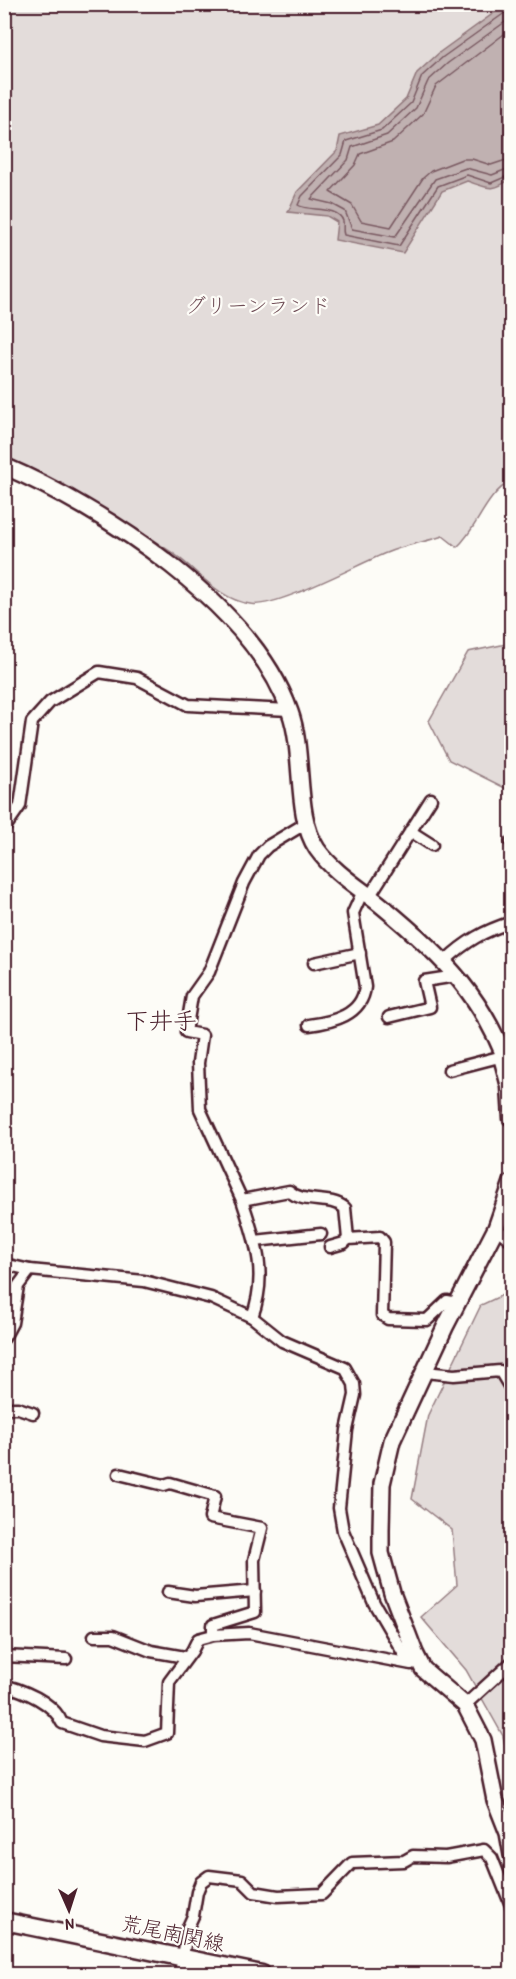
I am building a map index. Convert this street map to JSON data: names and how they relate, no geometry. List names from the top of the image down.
{
  "streets": {
    "main road": ["荒尾南関線"]
  },
  "districts": ["下井手"],
  "parks": ["グリーンランド"],
  "north": "bottom"
}
